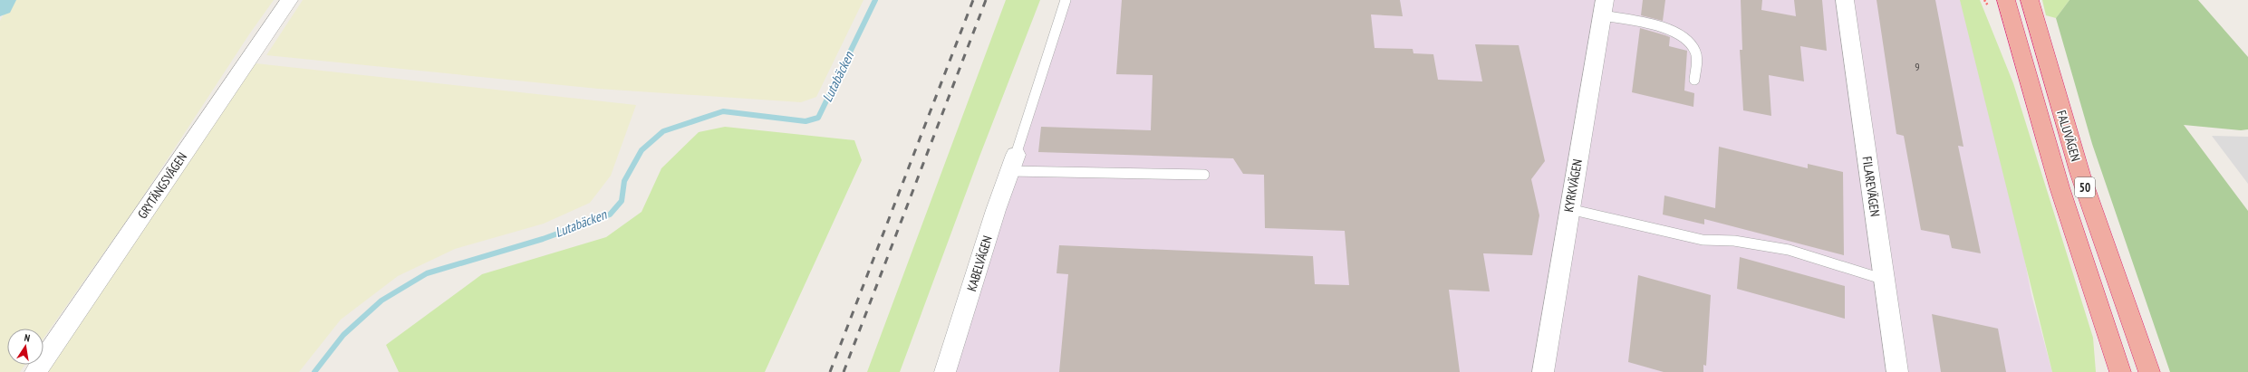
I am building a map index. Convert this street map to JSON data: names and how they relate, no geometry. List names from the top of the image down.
{
  "streets": {
    "highway": ["FALUVÄGEN", "50"],
    "street": [
      "GRYTÄNGSVÄGEN",
      "KYRKVÄGEN",
      "FILAREVÄGEN",
      "KABELVÄGEN"
    ]
  },
  "water": ["Lutabäcken"],
  "house_numbers": ["9"],
  "north": "top"
}
